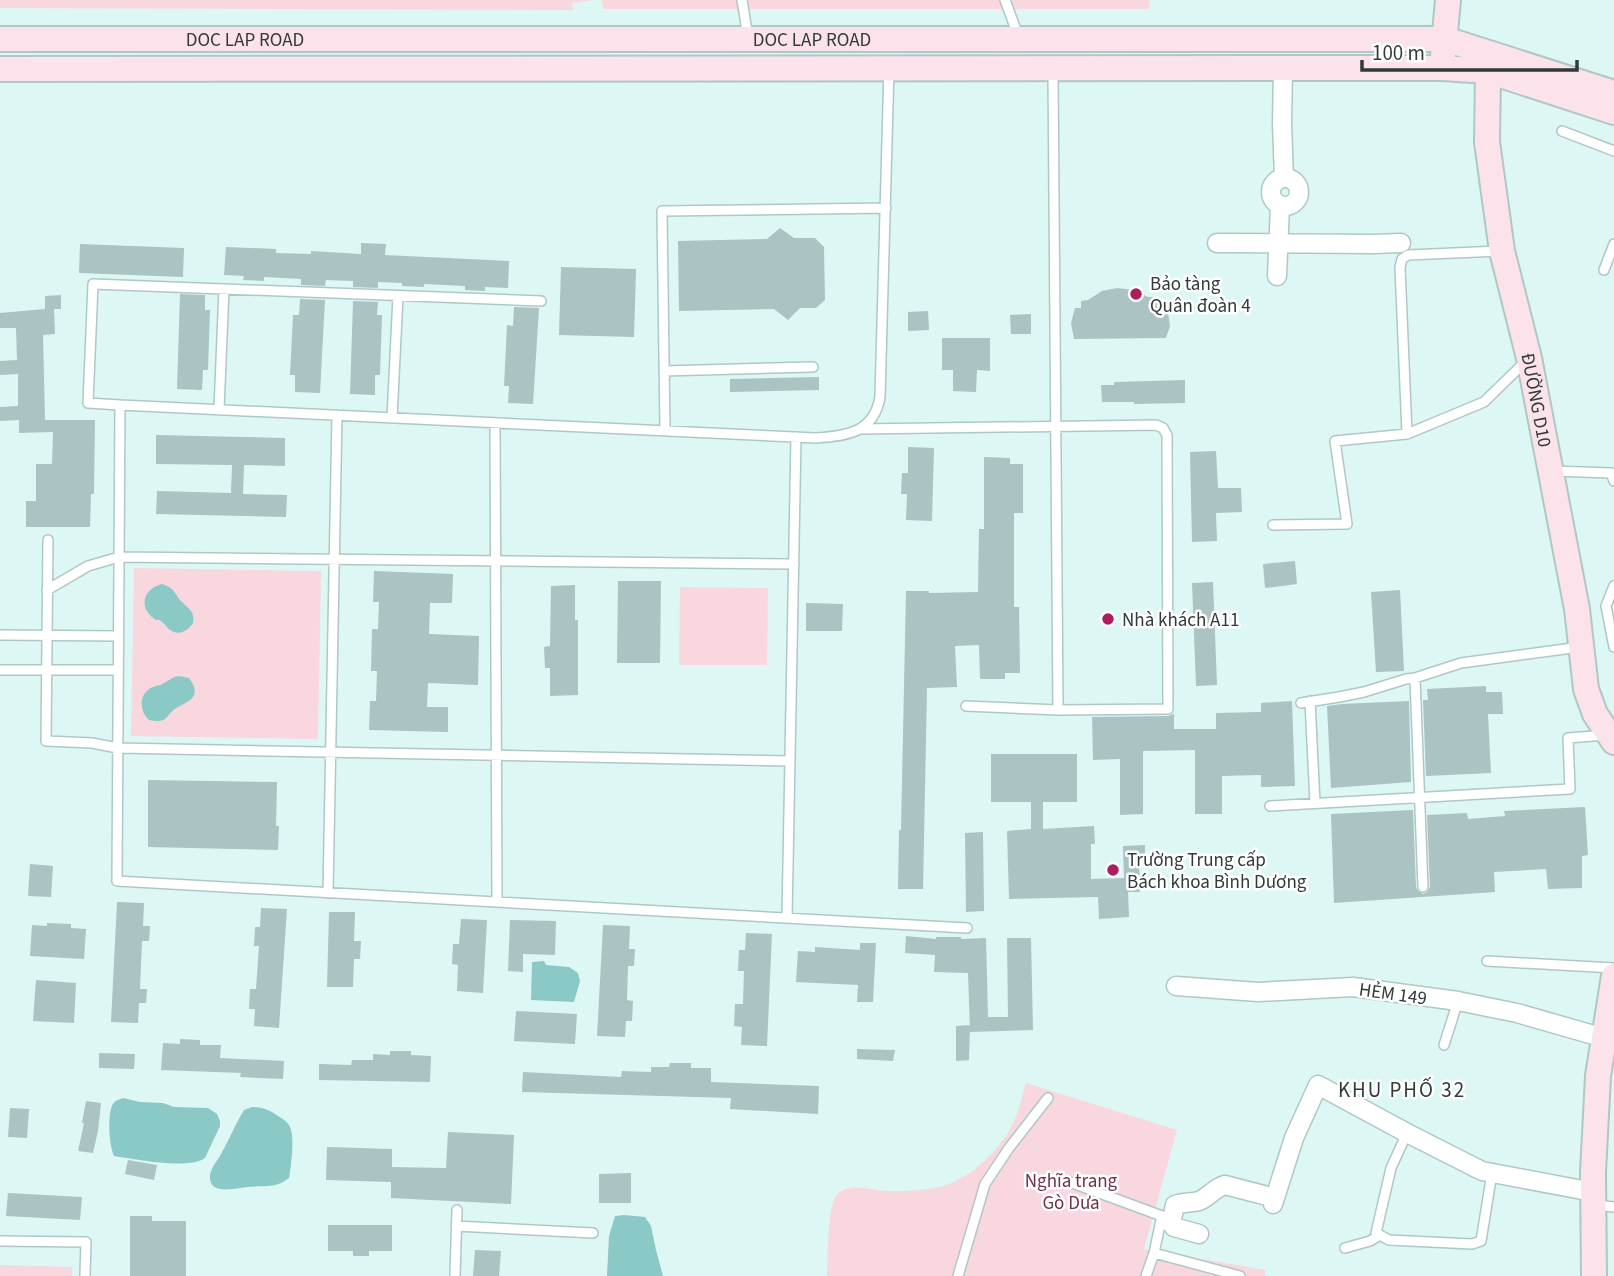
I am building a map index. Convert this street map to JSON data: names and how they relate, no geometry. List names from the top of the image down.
{
  "streets": {
    "main road": ["DOC LAP ROAD", "ĐƯỜNG D10"],
    "street": ["HẺM 149"]
  },
  "crossings": [
    ["DOC LAP ROAD", "ĐƯỜNG D10"]
  ],
  "districts": ["KHU PHỐ 32"],
  "parks": ["Nghĩa trang Gò Dưa"],
  "places": ["Bảo tàng Quân đoàn 4", "Nhà khách A11", "Trường Trung cấp Bách khoa Bình Dương"],
  "scale_bar": "100 m"
}
